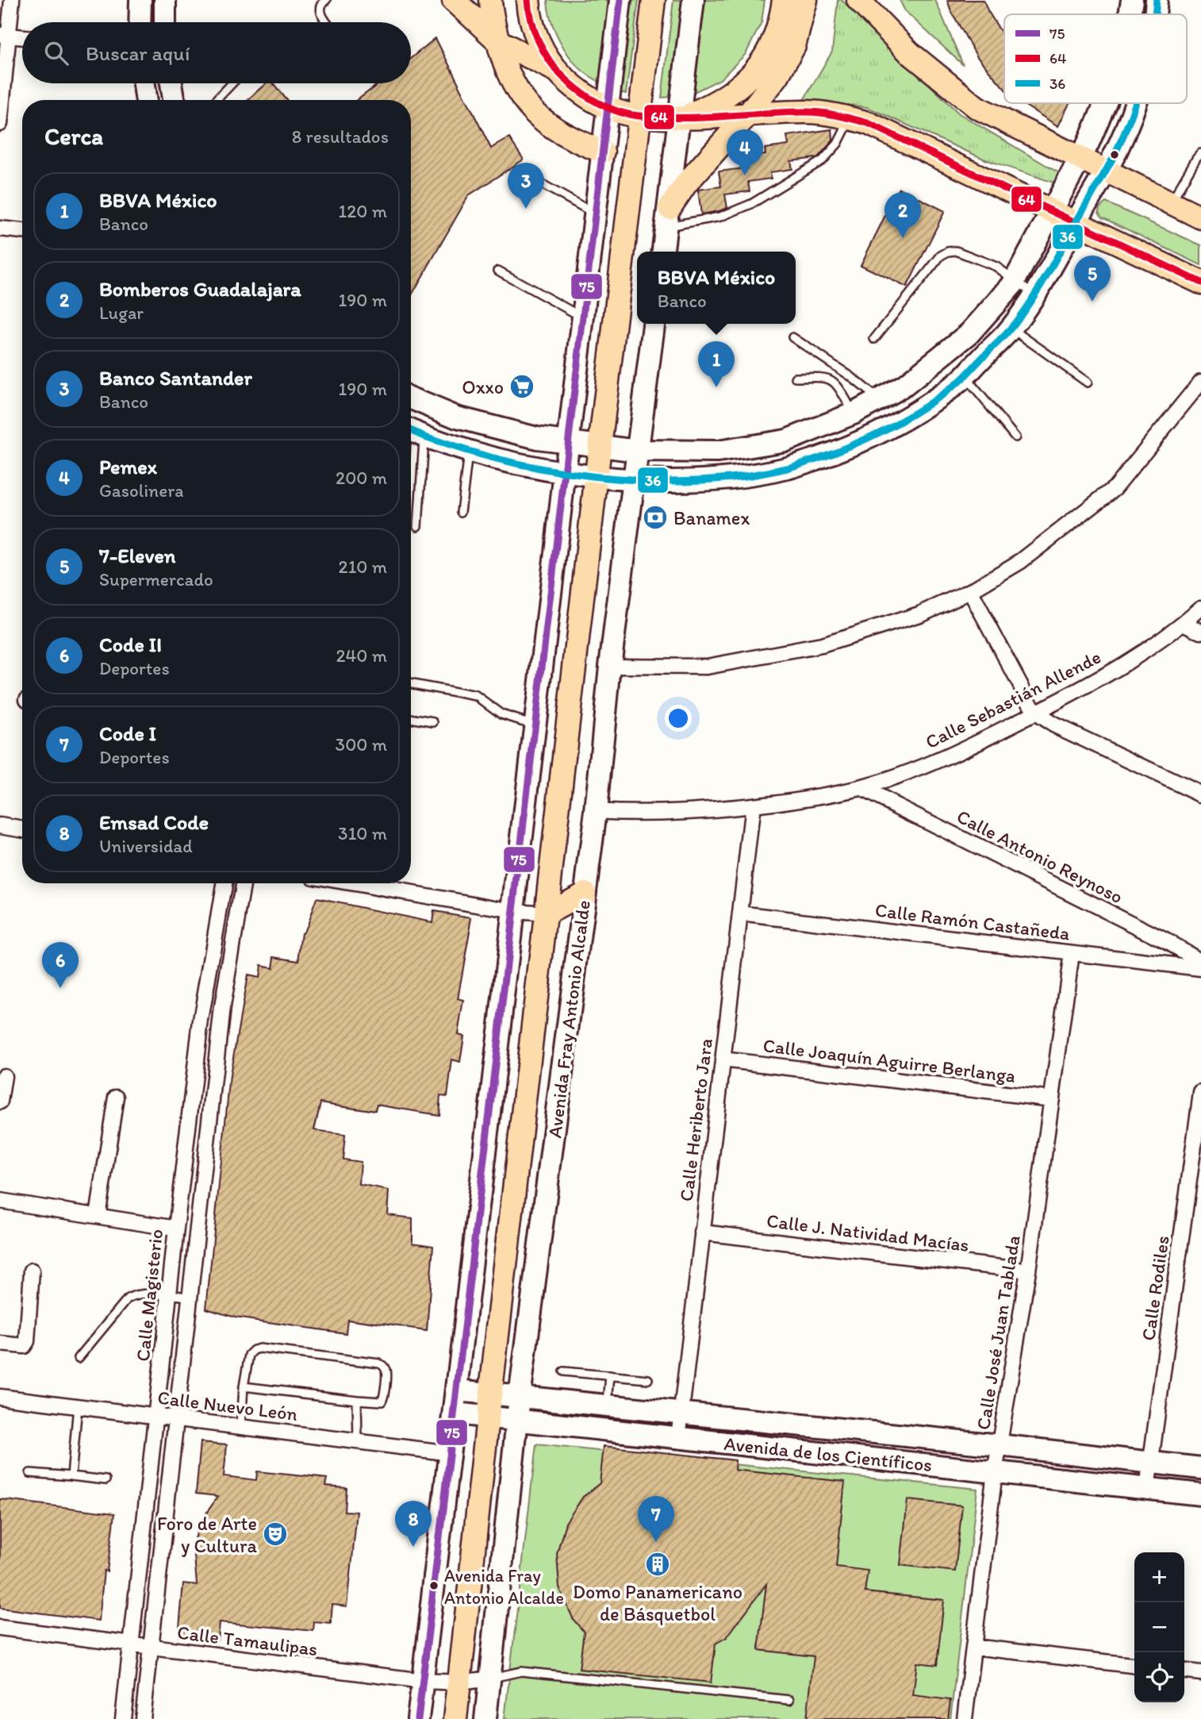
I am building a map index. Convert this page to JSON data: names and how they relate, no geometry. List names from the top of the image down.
{
  "streets": {
    "main road": ["Avenida Fray Antonio Alcalde"],
    "street": [
      "Calle Sebastián Allende",
      "Calle Antonio Reynoso",
      "Calle Ramón Castañeda",
      "Calle Joaquín Aguirre Berlanga",
      "Calle Heriberto Jara",
      "Calle J. Natividad Macías",
      "Calle Rodiles",
      "Calle Magisterio",
      "Calle José Juan Tablada",
      "Calle Nuevo León",
      "Avenida de los Científicos",
      "Calle Tamaulipas"
    ]
  },
  "crossings": [
    ["Calle Sebastián Allende", "Calle Antonio Reynoso"],
    ["Calle Sebastián Allende", "Avenida Fray Antonio Alcalde"],
    ["Calle Sebastián Allende", "Calle Heriberto Jara"],
    ["Calle Ramón Castañeda", "Calle Heriberto Jara"],
    ["Calle Ramón Castañeda", "Calle José Juan Tablada"],
    ["Avenida Fray Antonio Alcalde", "Avenida de los Científicos"],
    ["Avenida Fray Antonio Alcalde", "Calle Tamaulipas"],
    ["Calle Joaquín Aguirre Berlanga", "Calle Heriberto Jara"],
    ["Calle Joaquín Aguirre Berlanga", "Calle José Juan Tablada"],
    ["Calle Heriberto Jara", "Calle J. Natividad Macías"],
    ["Calle Heriberto Jara", "Avenida de los Científicos"],
    ["Calle J. Natividad Macías", "Calle José Juan Tablada"],
    ["Calle Rodiles", "Avenida de los Científicos"],
    ["Calle Magisterio", "Calle Nuevo León"],
    ["Calle Magisterio", "Calle Tamaulipas"],
    ["Calle José Juan Tablada", "Avenida de los Científicos"]
  ],
  "places": {
    "supermarket": ["Oxxo"],
    "bank": ["Banamex"],
    "theatre": ["Foro de Arte y Cultura"],
    "building": ["Domo Panamericano de Básquetbol"],
    "other": ["Avenida Fray Antonio Alcalde"]
  },
  "lines": ["transit line 75", "transit line 64", "transit line 36"],
  "legend": ["75", "64", "36"],
  "page": {
    "search": "Buscar aquí",
    "heading": ["Cerca", "8 resultados"],
    "pins": [
      "4",
      "3",
      "2",
      "5",
      "1",
      "6",
      "7",
      "8"
    ],
    "list": [
      {
        "mark": "1",
        "name": "BBVA México",
        "note": "Banco",
        "value": "120 m"
      },
      {
        "mark": "2",
        "name": "Bomberos Guadalajara",
        "note": "Lugar",
        "value": "190 m"
      },
      {
        "mark": "3",
        "name": "Banco Santander",
        "note": "Banco",
        "value": "190 m"
      },
      {
        "mark": "4",
        "name": "Pemex",
        "note": "Gasolinera",
        "value": "200 m"
      },
      {
        "mark": "5",
        "name": "7-Eleven",
        "note": "Supermercado",
        "value": "210 m"
      },
      {
        "mark": "6",
        "name": "Code II",
        "note": "Deportes",
        "value": "240 m"
      },
      {
        "mark": "7",
        "name": "Code I",
        "note": "Deportes",
        "value": "300 m"
      },
      {
        "mark": "8",
        "name": "Emsad Code",
        "note": "Universidad",
        "value": "310 m"
      }
    ],
    "popup": ["BBVA México", "Banco"],
    "map_buttons": ["+", "−"]
  }
}
